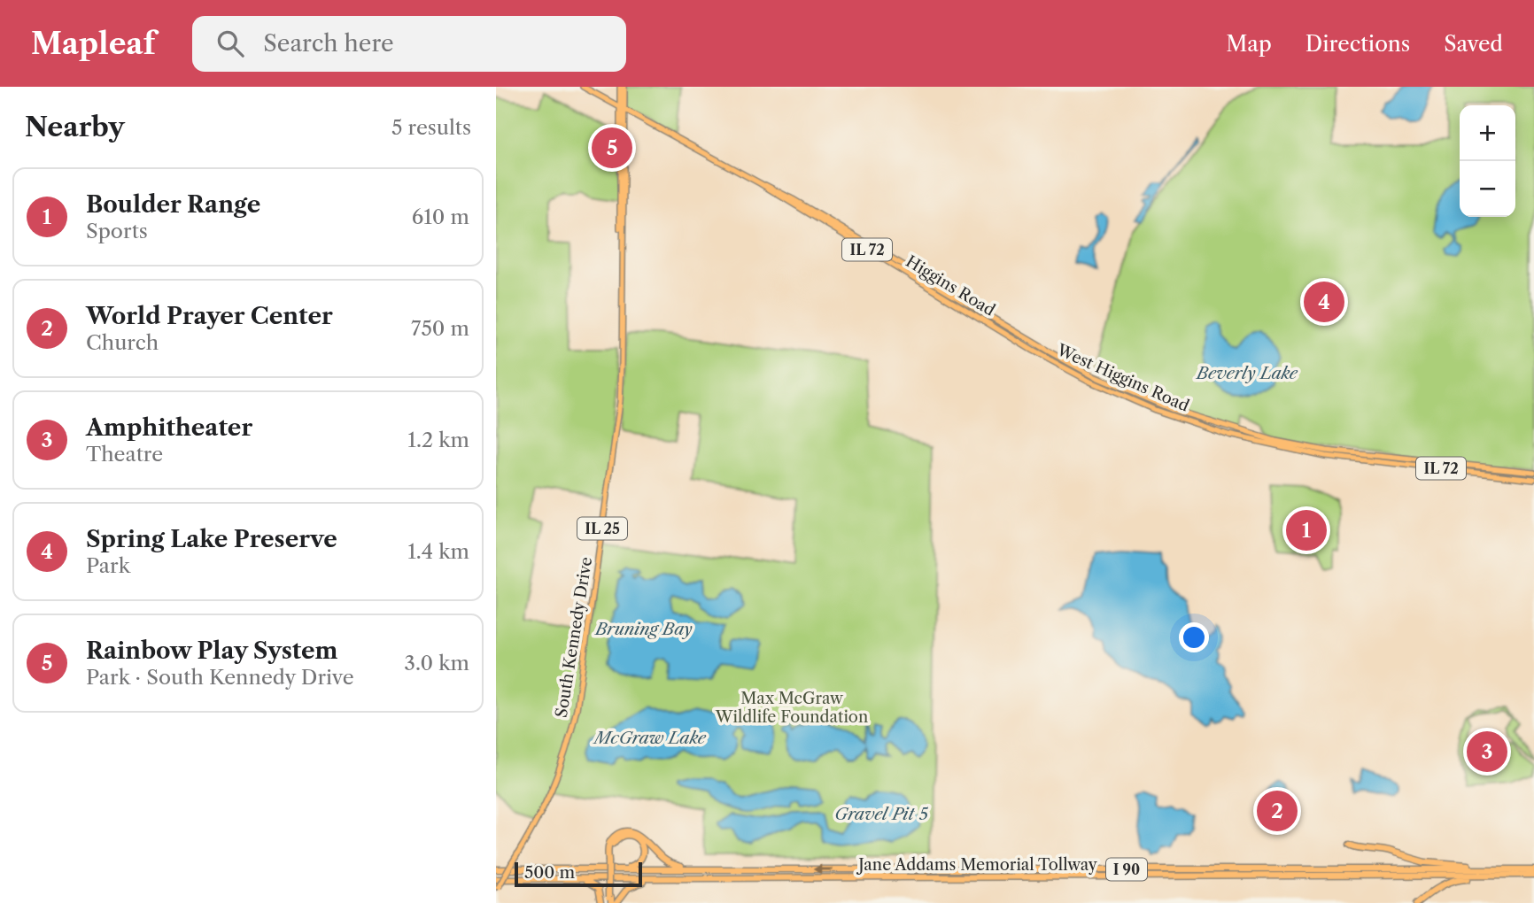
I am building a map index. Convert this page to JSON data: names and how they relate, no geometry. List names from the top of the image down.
{
  "streets": {
    "highway": ["Jane Addams Memorial Tollway", "I 90"],
    "main road": [
      "IL 72",
      "Higgins Road",
      "West Higgins Road",
      "IL 25",
      "South Kennedy Drive"
    ]
  },
  "crossings": [
    ["Higgins Road", "West Higgins Road"],
    ["Higgins Road", "South Kennedy Drive"],
    ["IL 25", "South Kennedy Drive"]
  ],
  "water": [
    "Beverly Lake",
    "Bruning Bay",
    "McGraw Lake",
    "Gravel Pit 5"
  ],
  "parks": ["Max McGraw Wildlife Foundation"],
  "scale_bar": "500 m",
  "page": {
    "header": "Mapleaf",
    "search": "Search here",
    "nav": ["Map", "Directions", "Saved"],
    "heading": ["Nearby", "5 results"],
    "map_buttons": ["+", "−"],
    "pins": [
      "5",
      "4",
      "1",
      "3",
      "2"
    ],
    "list": [
      {
        "mark": "1",
        "name": "Boulder Range",
        "note": "Sports",
        "value": "610 m"
      },
      {
        "mark": "2",
        "name": "World Prayer Center",
        "note": "Church",
        "value": "750 m"
      },
      {
        "mark": "3",
        "name": "Amphitheater",
        "note": "Theatre",
        "value": "1.2 km"
      },
      {
        "mark": "4",
        "name": "Spring Lake Preserve",
        "note": "Park",
        "value": "1.4 km"
      },
      {
        "mark": "5",
        "name": "Rainbow Play System",
        "note": "Park · South Kennedy Drive",
        "value": "3.0 km"
      }
    ],
    "scale": "500 m"
  }
}
